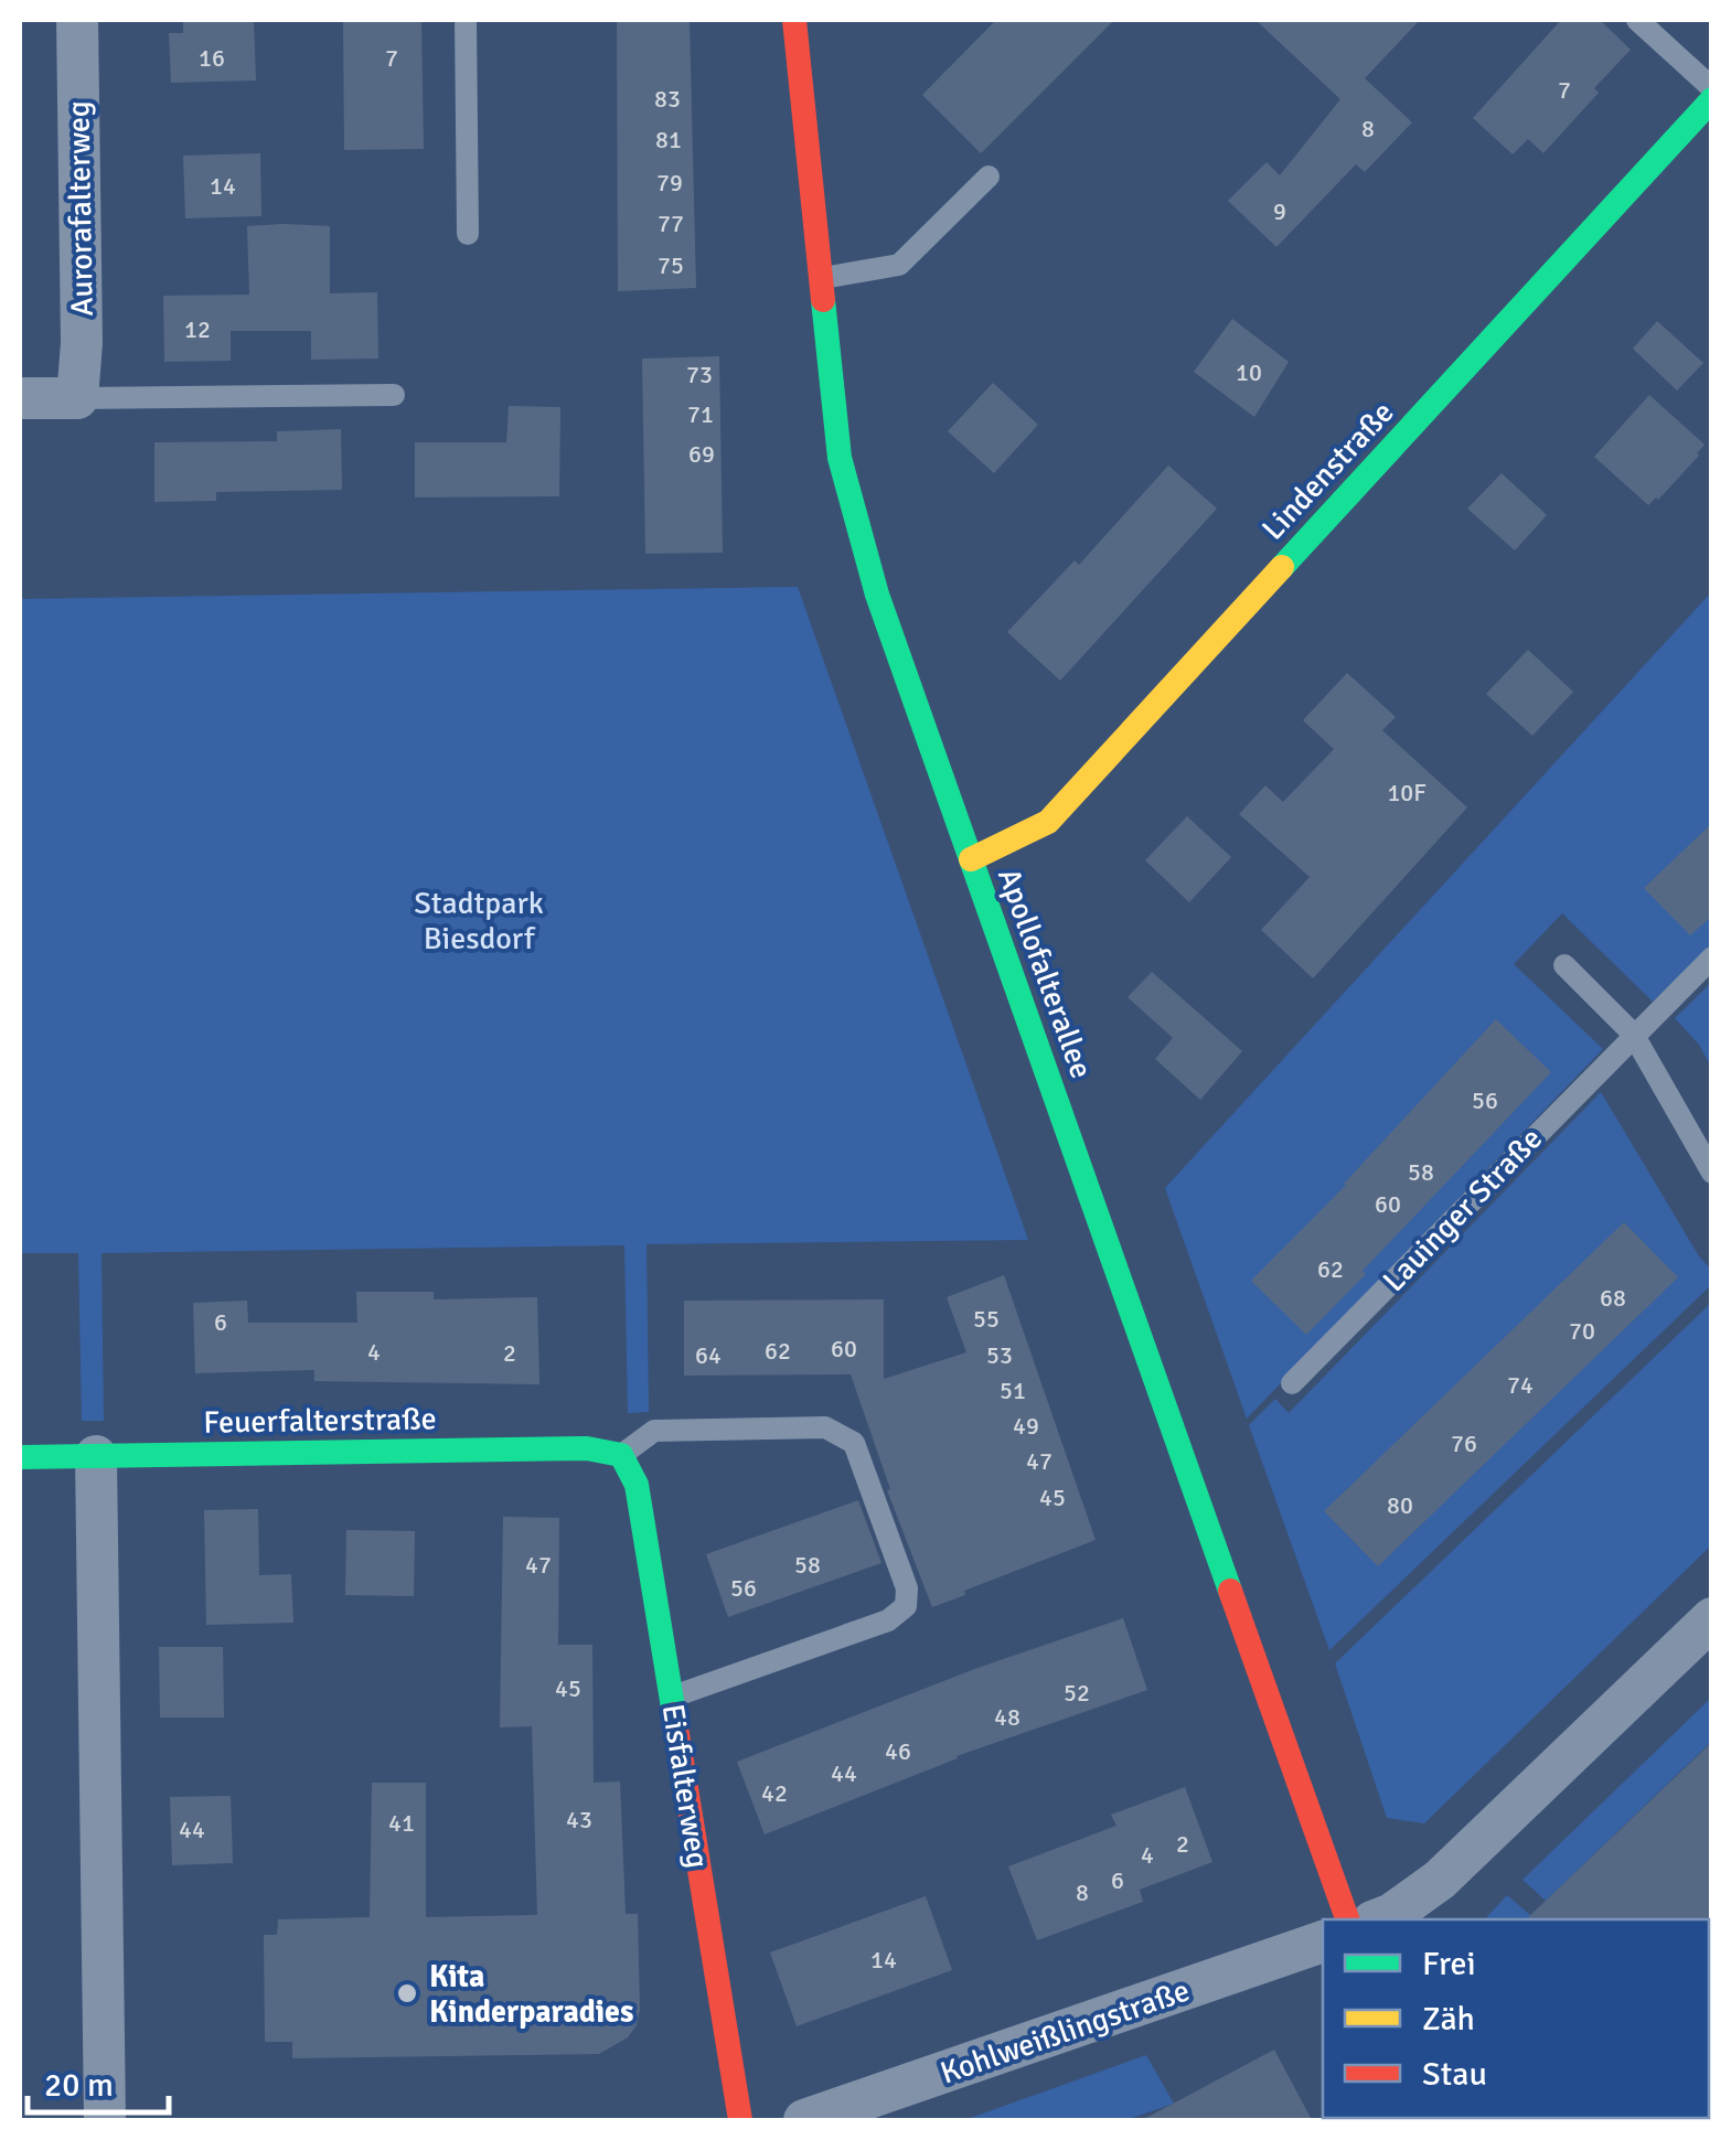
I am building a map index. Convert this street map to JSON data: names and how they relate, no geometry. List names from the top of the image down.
{
  "streets": {
    "street": [
      "Aurorafalterweg",
      "Lindenstraße",
      "Apollofalterallee",
      "Feuerfalterstraße",
      "Eisfalterweg",
      "Kohlweißlingstraße"
    ],
    "lane": ["Lauinger Straße"]
  },
  "crossings": [
    ["Lindenstraße", "Apollofalterallee"],
    ["Feuerfalterstraße", "Eisfalterweg"]
  ],
  "parks": ["Stadtpark Biesdorf"],
  "places": ["Kita Kinderparadies"],
  "house_numbers": [
    "16",
    "7",
    "7",
    "83",
    "8",
    "81",
    "79",
    "14",
    "9",
    "77",
    "75",
    "12",
    "10",
    "73",
    "71",
    "69",
    "10F",
    "56",
    "58",
    "60",
    "62",
    "68",
    "55",
    "6",
    "70",
    "60",
    "62",
    "4",
    "2",
    "64",
    "53",
    "74",
    "51",
    "49",
    "76",
    "47",
    "45",
    "80",
    "47",
    "58",
    "56",
    "45",
    "52",
    "48",
    "46",
    "44",
    "42",
    "43",
    "41",
    "44",
    "2",
    "4",
    "6",
    "8",
    "14"
  ],
  "legend": ["Frei", "Zäh", "Stau"],
  "scale_bar": "20 m"
}
